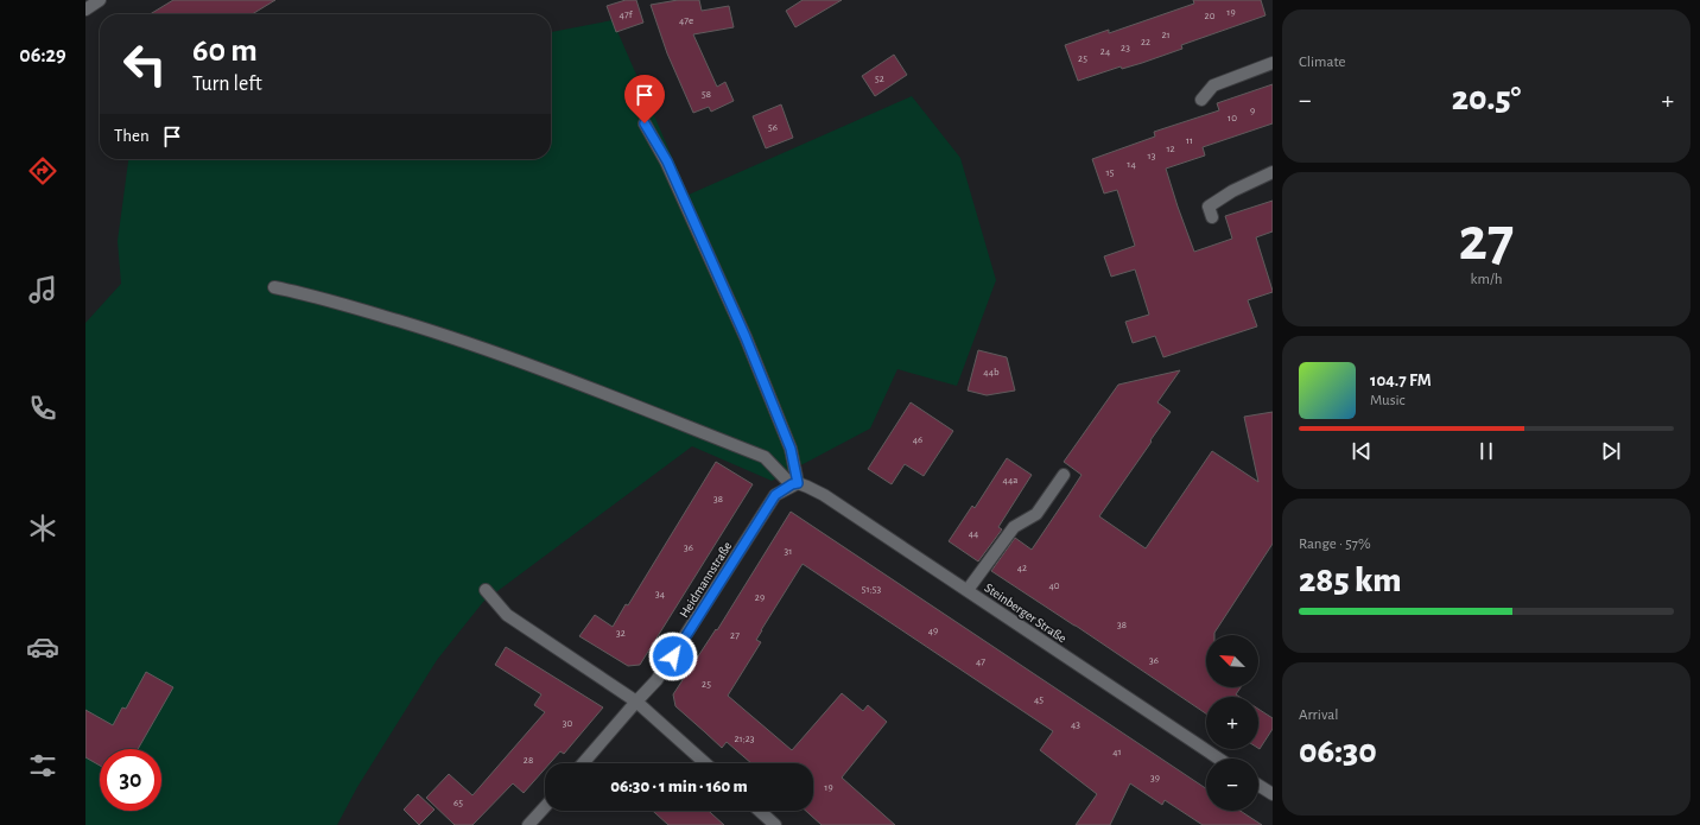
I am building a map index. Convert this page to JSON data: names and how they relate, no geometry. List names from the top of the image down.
{
  "streets": {
    "street": ["Heidmannstraße", "Steinberger Straße"]
  },
  "crossings": [
    ["Heidmannstraße", "Steinberger Straße"]
  ],
  "house_numbers": [
    "19",
    "47f",
    "20",
    "47e",
    "21",
    "22",
    "23",
    "24",
    "25",
    "52",
    "58",
    "9",
    "10",
    "56",
    "11",
    "12",
    "13",
    "14",
    "15",
    "44b",
    "46",
    "44a",
    "38",
    "44",
    "36",
    "31",
    "42",
    "40",
    "51;53",
    "34",
    "29",
    "38",
    "49",
    "32",
    "27",
    "36",
    "47",
    "25",
    "45",
    "30",
    "43",
    "21;23",
    "41",
    "28",
    "39",
    "19",
    "65"
  ],
  "north": "top left",
  "page": {
    "tabs": "06:29",
    "tile": [
      "Climate",
      ["27", "km/h"],
      ["Range · 57%", "285 km"],
      ["Arrival", "06:30"]
    ],
    "turn": ["60 m", "Turn left"],
    "heat": ["−", "20.5°", "+"],
    "then": "Then",
    "song": ["104.7 FM", "Music"],
    "map_buttons": ["+", "−"],
    "limit": "30",
    "trip": "06:30 · 1 min · 160 m"
  }
}
